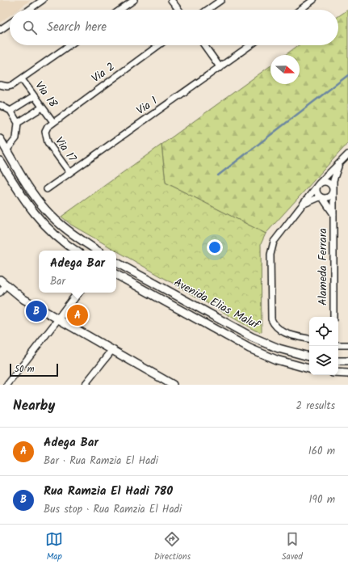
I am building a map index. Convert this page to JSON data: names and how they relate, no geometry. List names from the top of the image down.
{
  "streets": {
    "street": [
      "Via 2",
      "Via 18",
      "Via 1",
      "Via 17",
      "Alameda Ferrara",
      "Avenida Elias Maluf"
    ]
  },
  "crossings": [
    ["Via 2", "Via 18"],
    ["Via 2", "Via 17"],
    ["Via 18", "Via 17"],
    ["Via 1", "Via 17"]
  ],
  "scale_bar": "50 m",
  "north": "right",
  "page": {
    "search": "Search here",
    "popup": ["Adega Bar", "Bar"],
    "pins": ["B", "A"],
    "scale": "50 m",
    "heading": ["Nearby", "2 results"],
    "list": [
      {
        "mark": "A",
        "name": "Adega Bar",
        "note": "Bar · Rua Ramzia El Hadi",
        "value": "160 m"
      },
      {
        "mark": "B",
        "name": "Rua Ramzia El Hadi 780",
        "note": "Bus stop · Rua Ramzia El Hadi",
        "value": "190 m"
      }
    ],
    "nav": ["Map", "Directions", "Saved"]
  }
}
